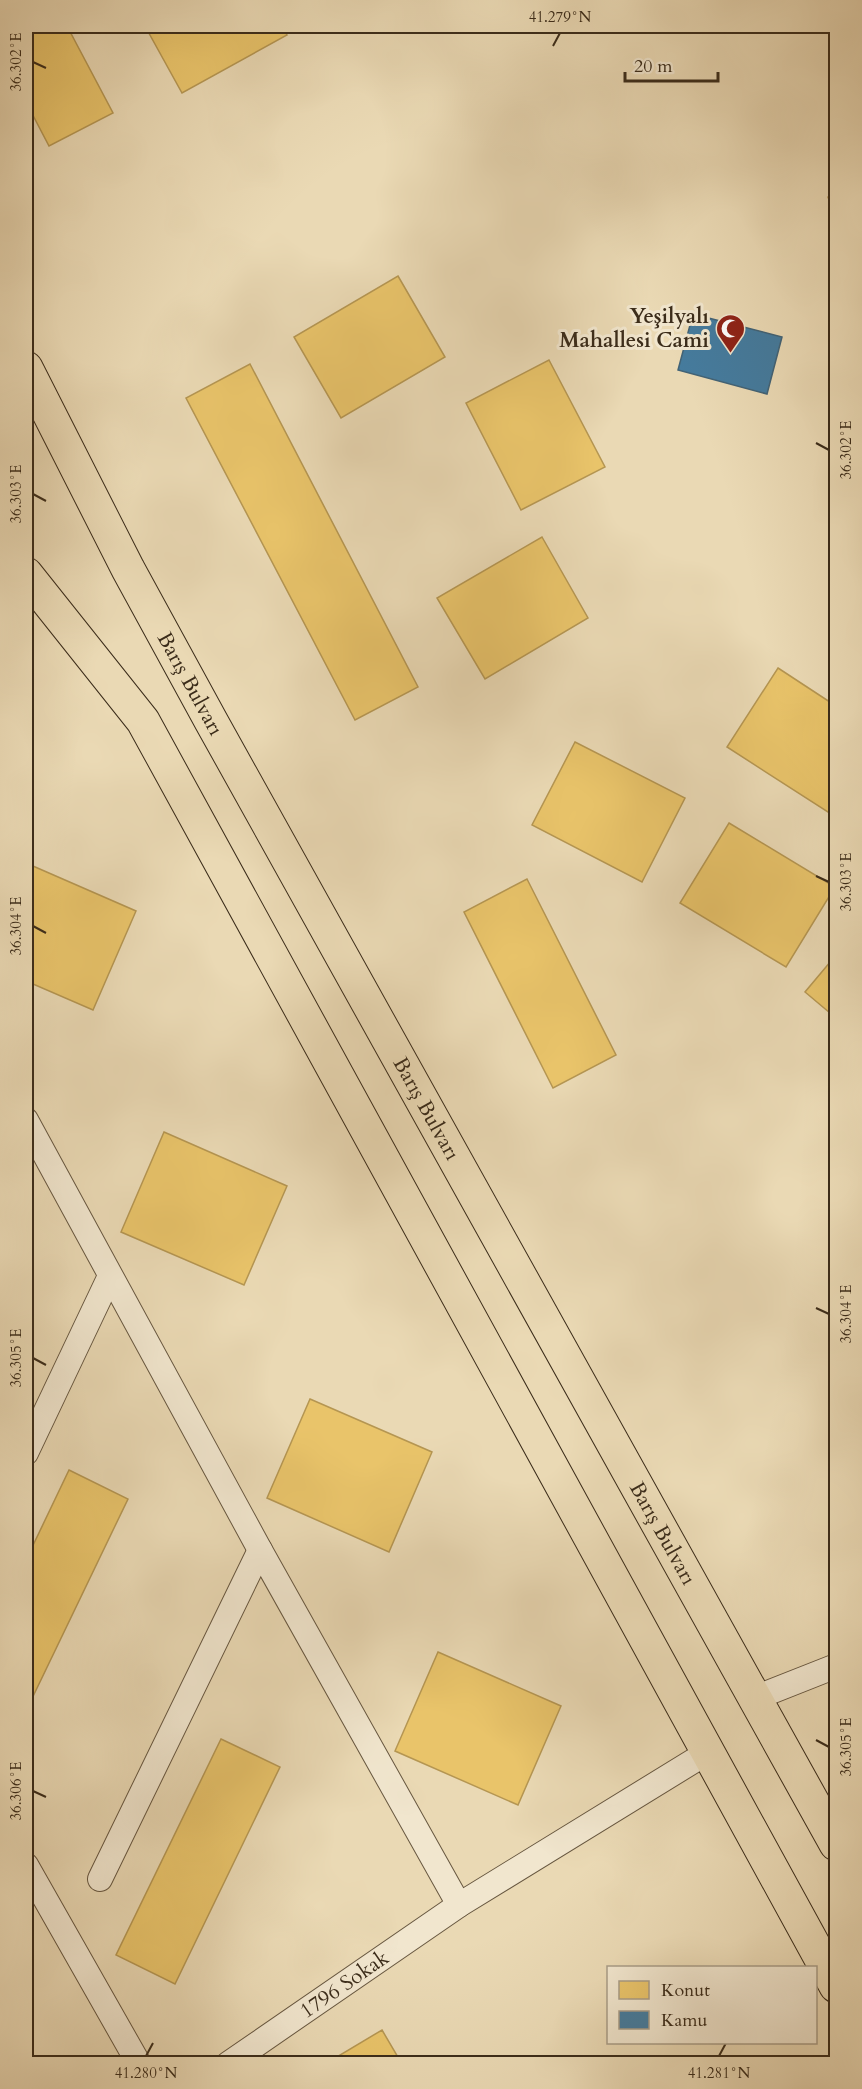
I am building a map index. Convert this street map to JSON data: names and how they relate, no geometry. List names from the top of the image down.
{
  "streets": {
    "main road": ["Barış Bulvarı"],
    "street": ["1796 Sokak"]
  },
  "places": {
    "mosque": ["Yeşilyalı Mahallesi Cami"]
  },
  "legend": ["Konut", "Kamu"],
  "scale_bar": "20 m",
  "coordinates": [
    "41.279°N",
    "36.302°E",
    "36.303°E",
    "36.304°E",
    "36.305°E",
    "36.306°E",
    "41.280°N",
    "41.281°N"
  ]
}
